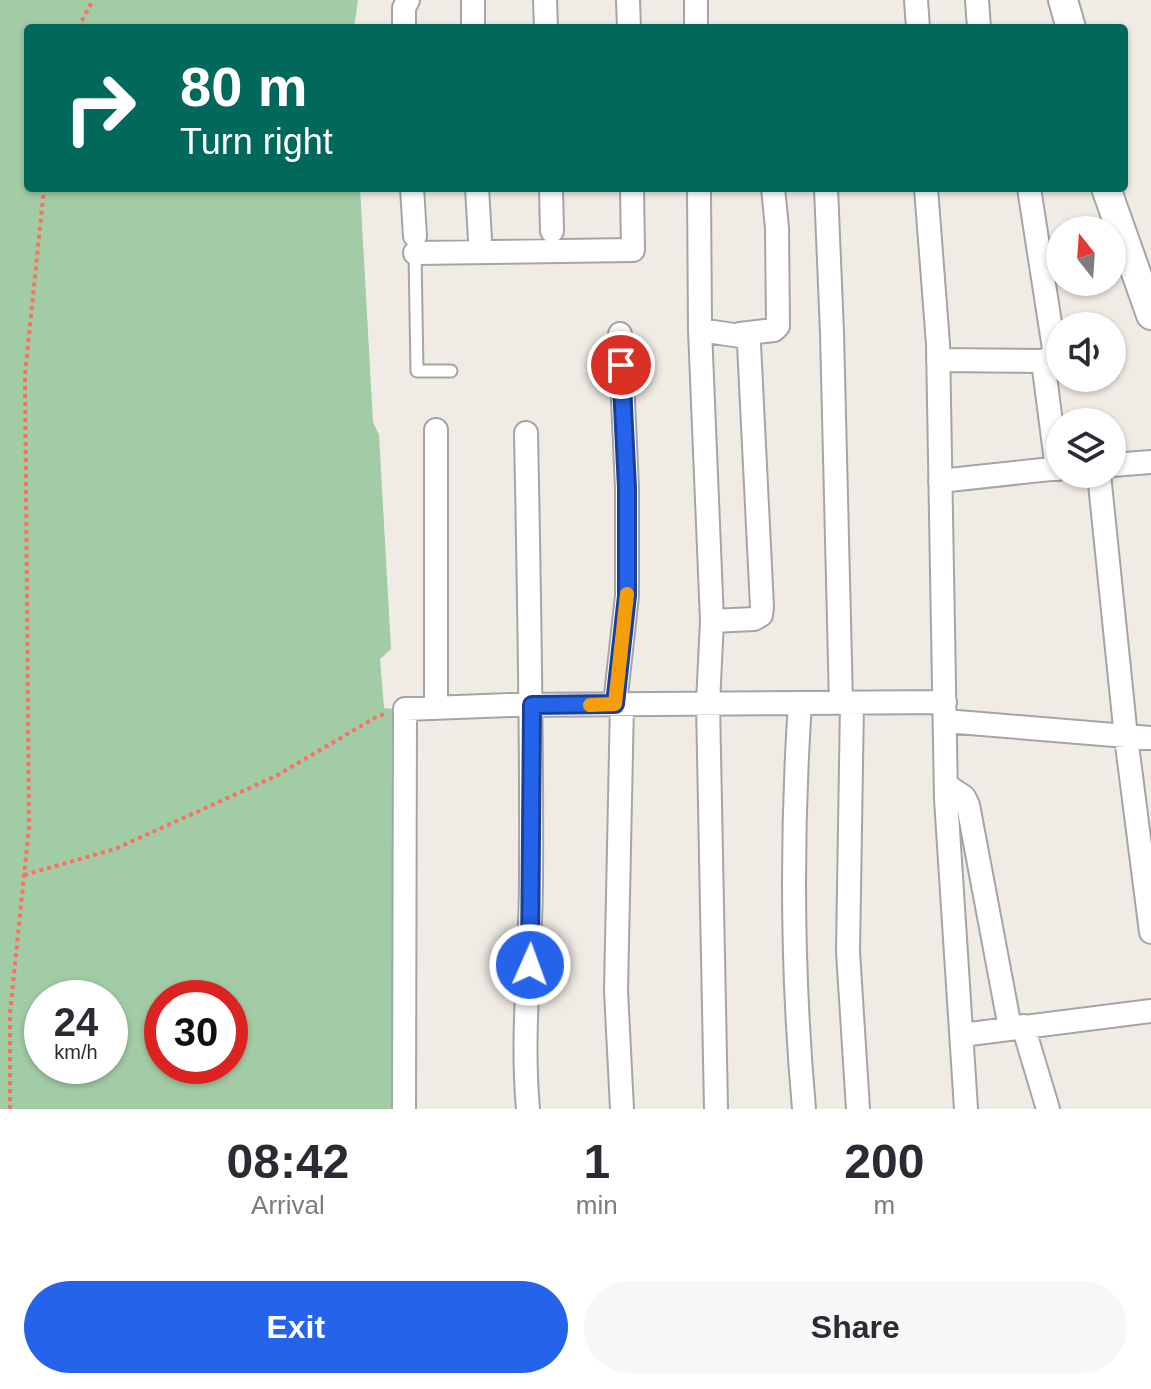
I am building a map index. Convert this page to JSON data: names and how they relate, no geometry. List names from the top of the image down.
{
  "north": "top",
  "page": {
    "turn": ["80 m", "Turn right"],
    "speed": "24 km/h",
    "limit": "30",
    "eta": [
      "08:42",
      "Arrival",
      "1",
      "min",
      "200",
      "m"
    ],
    "buttons": ["Exit", "Share"]
  }
}
